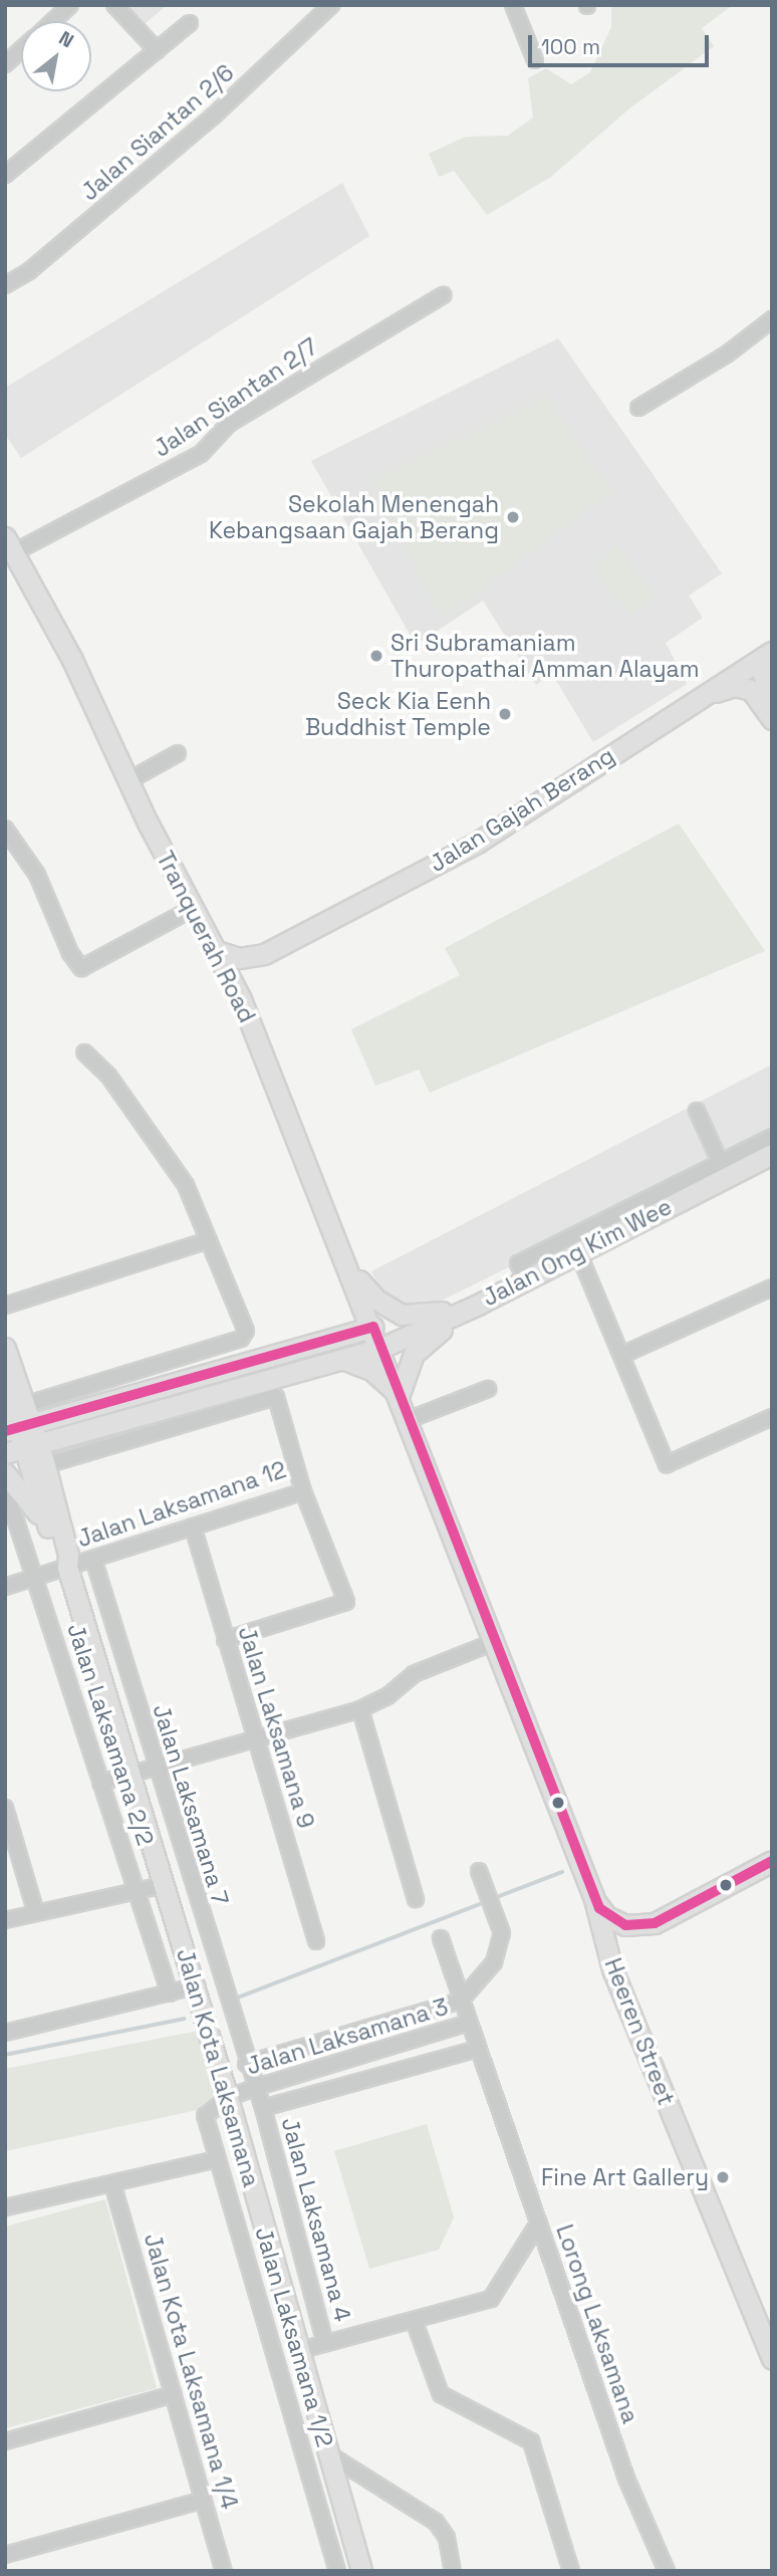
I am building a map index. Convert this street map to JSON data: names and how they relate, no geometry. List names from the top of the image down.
{
  "streets": {
    "main road": [
      "Jalan Gajah Berang",
      "Tranquerah Road",
      "Jalan Ong Kim Wee",
      "Heeren Street",
      "Jalan Kota Laksamana"
    ],
    "street": [
      "Jalan Siantan 2/6",
      "Jalan Siantan 2/7",
      "Jalan Laksamana 12",
      "Jalan Laksamana 9",
      "Jalan Laksamana 2/2",
      "Jalan Laksamana 7",
      "Jalan Laksamana 3",
      "Jalan Laksamana 4",
      "Lorong Laksamana",
      "Jalan Laksamana 1/2",
      "Jalan Kota Laksamana 1/4"
    ]
  },
  "crossings": [
    ["Jalan Siantan 2/7", "Tranquerah Road"],
    ["Jalan Gajah Berang", "Tranquerah Road"],
    ["Tranquerah Road", "Jalan Ong Kim Wee"],
    ["Tranquerah Road", "Heeren Street"],
    ["Jalan Ong Kim Wee", "Heeren Street"],
    ["Jalan Ong Kim Wee", "Jalan Kota Laksamana"],
    ["Jalan Laksamana 12", "Jalan Laksamana 9"],
    ["Jalan Laksamana 12", "Jalan Laksamana 2/2"],
    ["Jalan Laksamana 12", "Jalan Laksamana 7"],
    ["Jalan Laksamana 12", "Jalan Kota Laksamana"],
    ["Jalan Laksamana 7", "Jalan Laksamana 3"],
    ["Jalan Laksamana 7", "Jalan Laksamana 4"],
    ["Jalan Laksamana 3", "Jalan Kota Laksamana"],
    ["Jalan Laksamana 3", "Jalan Laksamana 4"],
    ["Jalan Laksamana 3", "Lorong Laksamana"],
    ["Jalan Laksamana 3", "Jalan Laksamana 1/2"]
  ],
  "places": [
    "Sekolah Menengah Kebangsaan Gajah Berang",
    "Sri Subramaniam Thuropathai Amman Alayam",
    "Seck Kia Eenh Buddhist Temple",
    "Fine Art Gallery"
  ],
  "scale_bar": "100 m",
  "north": "top right"
}
